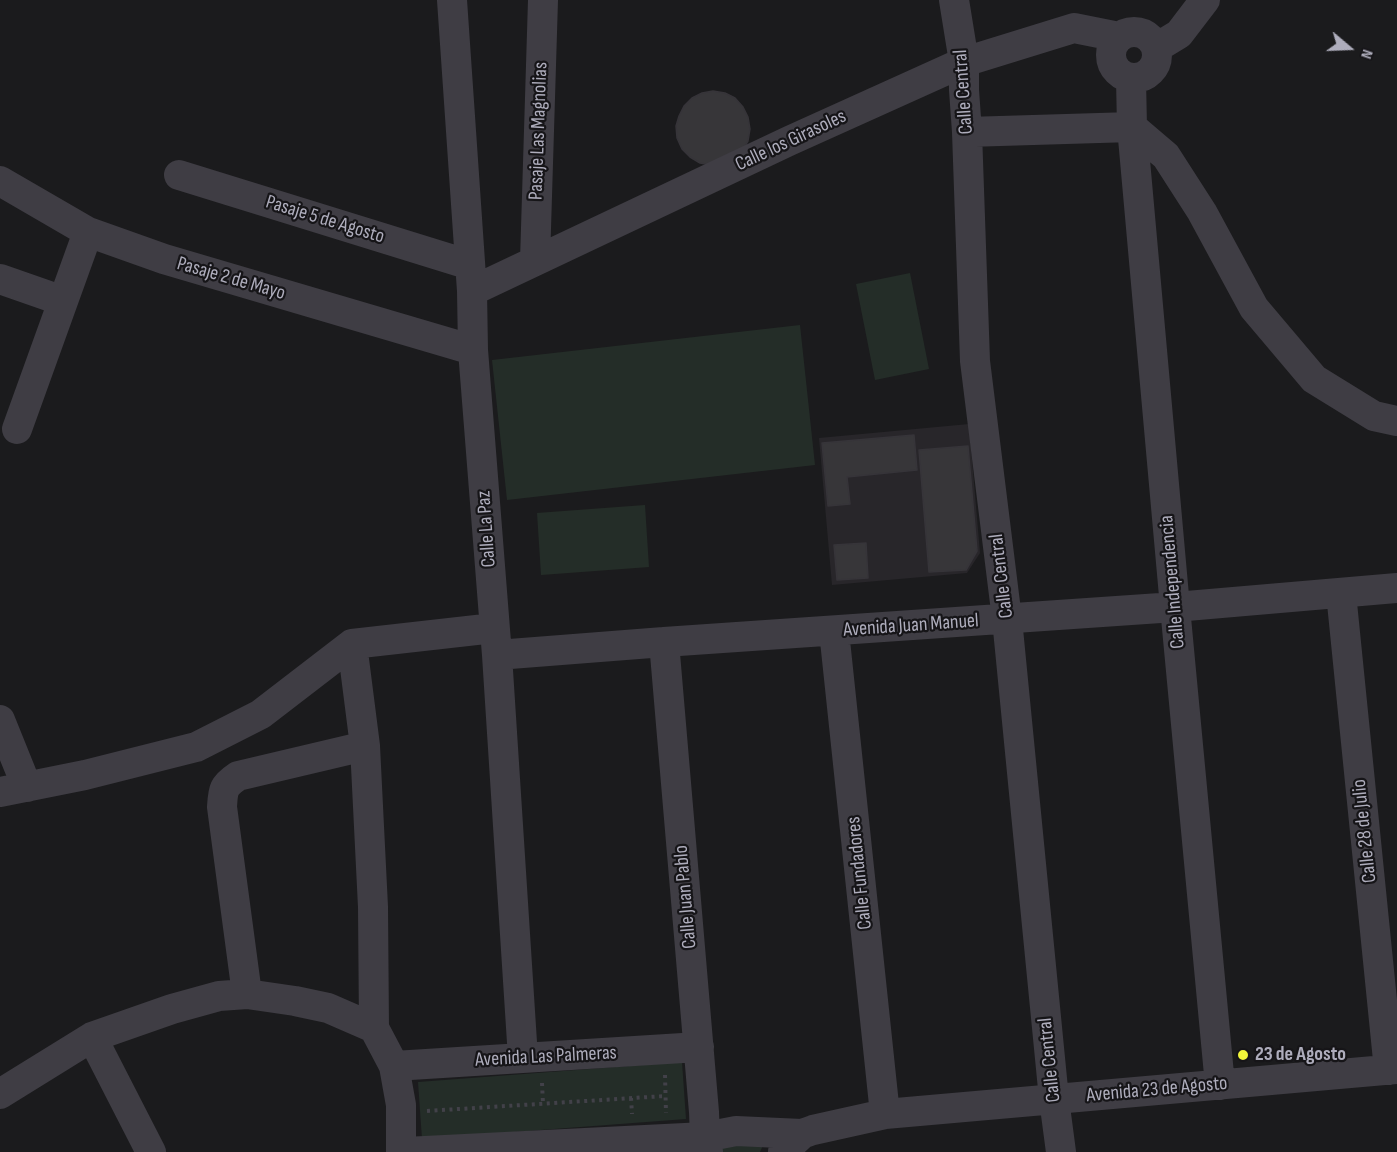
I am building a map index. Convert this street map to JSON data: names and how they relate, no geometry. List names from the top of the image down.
{
  "streets": {
    "street": [
      "Calle Central",
      "Pasaje Las Magnolias",
      "Calle los Girasoles",
      "Pasaje 5 de Agosto",
      "Pasaje 2 de Mayo",
      "Calle La Paz",
      "Calle Independencia",
      "Avenida Juan Manuel",
      "Calle 28 de Julio",
      "Calle Fundadores",
      "Calle Juan Pablo",
      "Avenida Las Palmeras",
      "Avenida 23 de Agosto"
    ]
  },
  "crossings": [
    ["Calle Central", "Calle los Girasoles"],
    ["Calle Central", "Avenida Juan Manuel"],
    ["Calle Central", "Avenida 23 de Agosto"],
    ["Pasaje Las Magnolias", "Calle los Girasoles"],
    ["Calle los Girasoles", "Pasaje 5 de Agosto"],
    ["Calle los Girasoles", "Calle La Paz"],
    ["Calle los Girasoles", "Calle Independencia"],
    ["Pasaje 5 de Agosto", "Calle La Paz"],
    ["Pasaje 2 de Mayo", "Calle La Paz"],
    ["Calle La Paz", "Avenida Juan Manuel"],
    ["Calle La Paz", "Avenida Las Palmeras"],
    ["Calle Independencia", "Avenida Juan Manuel"],
    ["Calle Independencia", "Avenida 23 de Agosto"],
    ["Avenida Juan Manuel", "Calle 28 de Julio"],
    ["Avenida Juan Manuel", "Calle Fundadores"],
    ["Avenida Juan Manuel", "Calle Juan Pablo"],
    ["Calle 28 de Julio", "Avenida 23 de Agosto"],
    ["Calle Fundadores", "Avenida 23 de Agosto"],
    ["Calle Juan Pablo", "Avenida Las Palmeras"]
  ],
  "places": ["23 de Agosto"],
  "north": "right"
}
